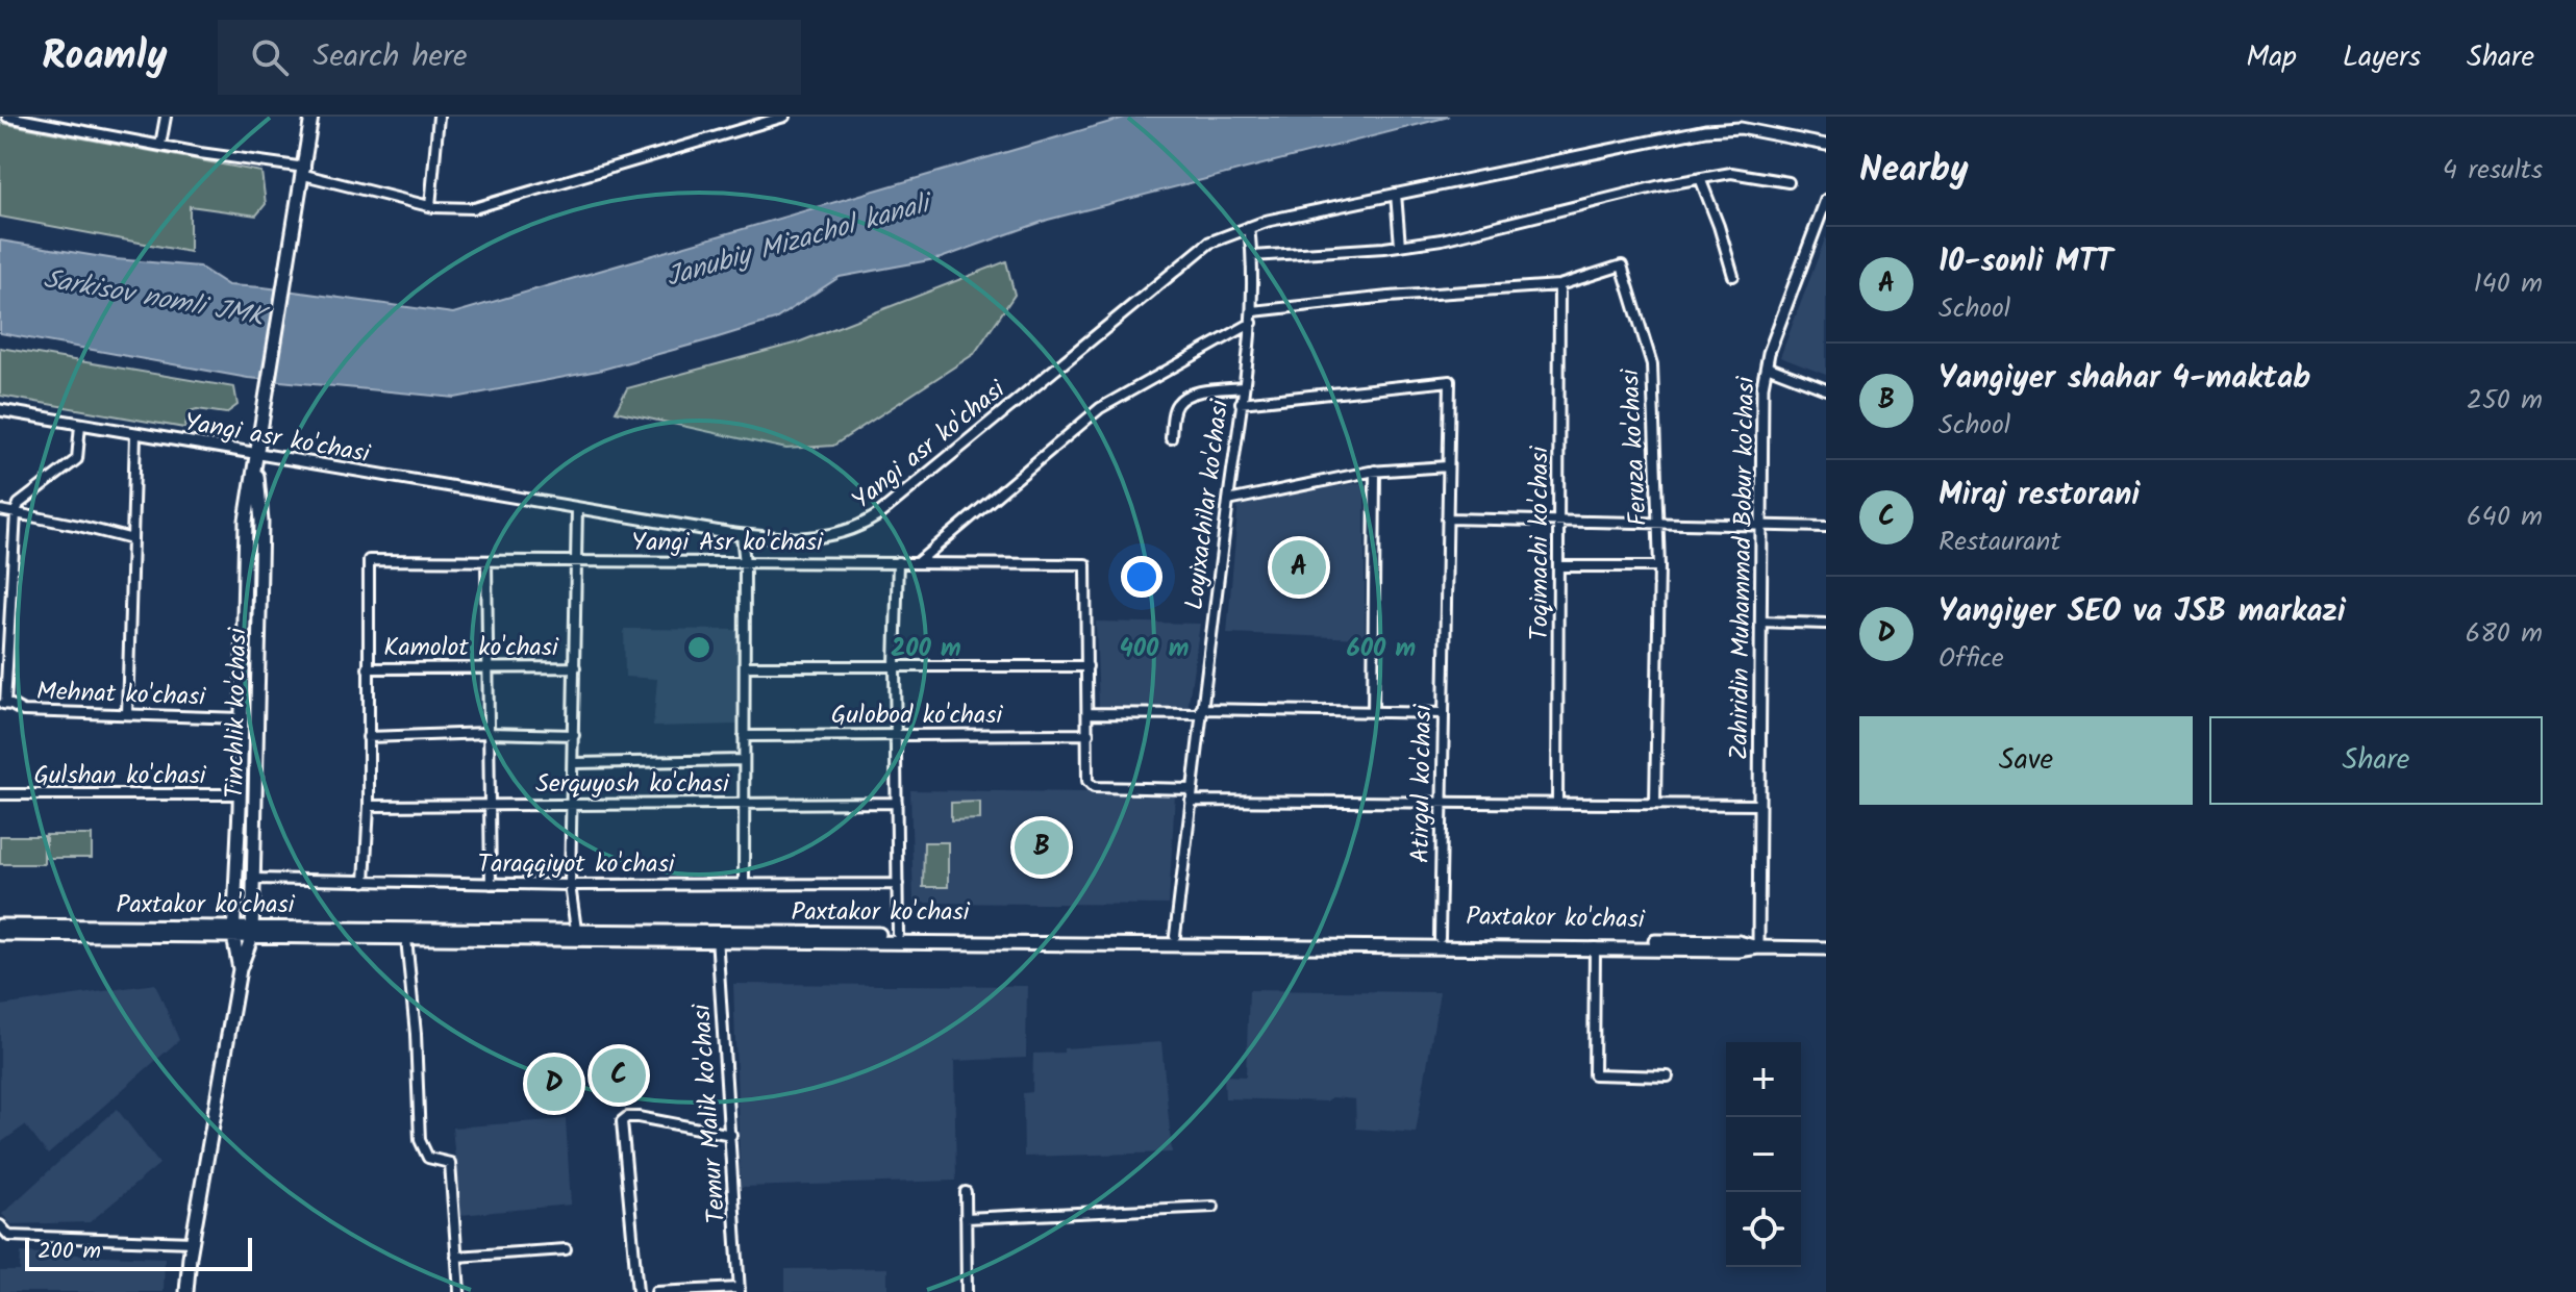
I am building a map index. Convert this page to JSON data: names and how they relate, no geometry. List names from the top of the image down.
{
  "streets": {
    "main road": ["Tinchlik ko'chasi", "Paxtakor ko'chasi"],
    "street": [
      "Yangi asr ko'chasi",
      "Feruza ko'chasi",
      "Loyixachilar ko'chasi",
      "Yangi Asr ko'chasi",
      "Toqimachi ko'chasi",
      "Zahiridin Muhammad Bobur ko'chasi",
      "Kamolot ko'chasi",
      "Mehnat ko'chasi",
      "Gulobod ko'chasi",
      "Gulshan ko'chasi",
      "Serquyosh ko'chasi",
      "Atirgul ko'chasi",
      "Taraqqiyot ko'chasi",
      "Temur Malik ko'chasi"
    ]
  },
  "crossings": [
    ["Yangi asr ko'chasi", "Loyixachilar ko'chasi"],
    ["Yangi asr ko'chasi", "Tinchlik ko'chasi"],
    ["Feruza ko'chasi", "Loyixachilar ko'chasi"],
    ["Feruza ko'chasi", "Toqimachi ko'chasi"],
    ["Loyixachilar ko'chasi", "Atirgul ko'chasi"],
    ["Loyixachilar ko'chasi", "Paxtakor ko'chasi"],
    ["Yangi Asr ko'chasi", "Kamolot ko'chasi"],
    ["Zahiridin Muhammad Bobur ko'chasi", "Paxtakor ko'chasi"],
    ["Mehnat ko'chasi", "Tinchlik ko'chasi"],
    ["Tinchlik ko'chasi", "Gulshan ko'chasi"],
    ["Tinchlik ko'chasi", "Taraqqiyot ko'chasi"],
    ["Tinchlik ko'chasi", "Paxtakor ko'chasi"],
    ["Atirgul ko'chasi", "Paxtakor ko'chasi"],
    ["Paxtakor ko'chasi", "Temur Malik ko'chasi"]
  ],
  "water": ["Janubiy Mizachol kanali", "Sarkisov nomli JMK"],
  "scale_bar": "200 m",
  "page": {
    "header": "Roamly",
    "search": "Search here",
    "nav": ["Map", "Layers", "Share"],
    "heading": ["Nearby", "4 results"],
    "list": [
      {
        "mark": "A",
        "name": "10-sonli MTT",
        "note": "School",
        "value": "140 m"
      },
      {
        "mark": "B",
        "name": "Yangiyer shahar 4-maktab",
        "note": "School",
        "value": "250 m"
      },
      {
        "mark": "C",
        "name": "Miraj restorani",
        "note": "Restaurant",
        "value": "640 m"
      },
      {
        "mark": "D",
        "name": "Yangiyer SEO va JSB markazi",
        "note": "Office",
        "value": "680 m"
      }
    ],
    "pins": [
      "A",
      "B",
      "C",
      "D"
    ],
    "buttons": ["Save", "Share"],
    "map_buttons": ["+", "−"],
    "scale": "200 m"
  },
  "rings": ["200 m", "400 m", "600 m"]
}
